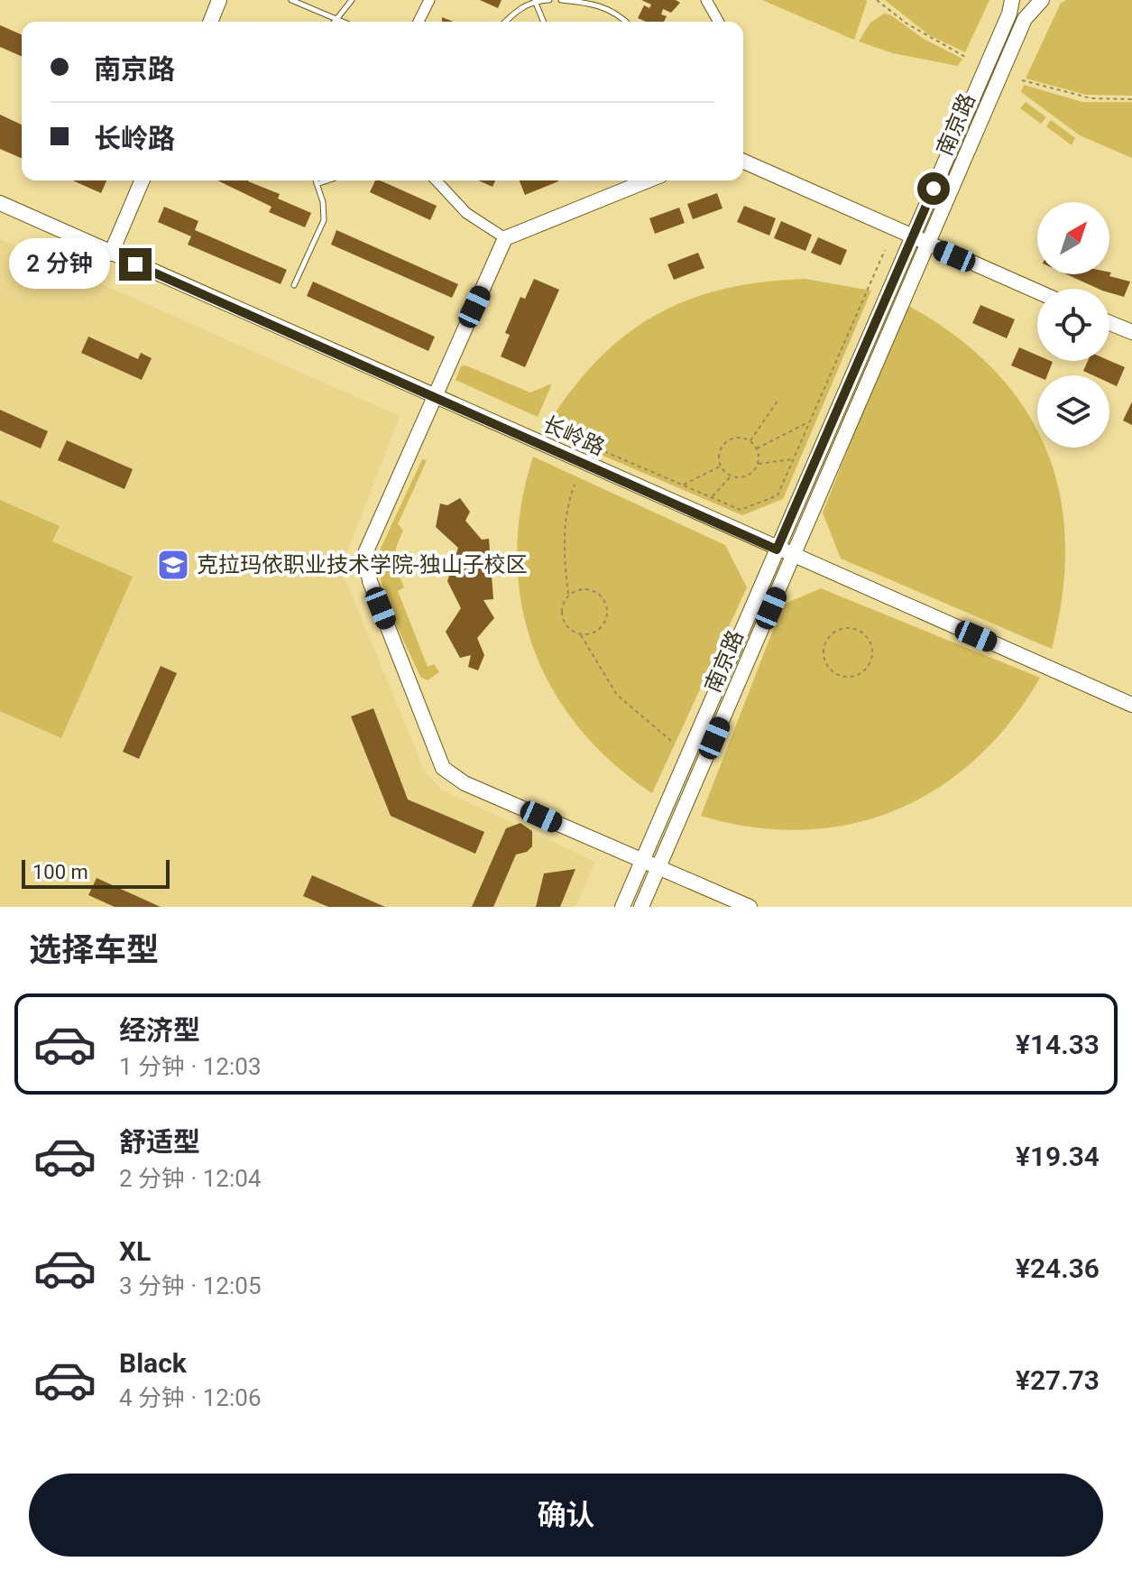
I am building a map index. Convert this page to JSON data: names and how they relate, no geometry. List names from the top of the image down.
{
  "streets": {
    "street": ["南京路", "长岭路"]
  },
  "crossings": [
    ["南京路", "长岭路"]
  ],
  "places": {
    "school or university": ["克拉玛依职业技术学院-独山子校区"]
  },
  "scale_bar": "100 m",
  "north": "top right",
  "page": {
    "banner": ["南京路", "长岭路"],
    "bubble": "2 分钟",
    "scale": "100 m",
    "heading": "选择车型",
    "list": [
      {
        "name": "经济型",
        "note": "1 分钟 · 12:03",
        "value": "¥14.33"
      },
      {
        "name": "舒适型",
        "note": "2 分钟 · 12:04",
        "value": "¥19.34"
      },
      {
        "name": "XL",
        "note": "3 分钟 · 12:05",
        "value": "¥24.36"
      },
      {
        "name": "Black",
        "note": "4 分钟 · 12:06",
        "value": "¥27.73"
      }
    ],
    "buttons": "确认"
  }
}
